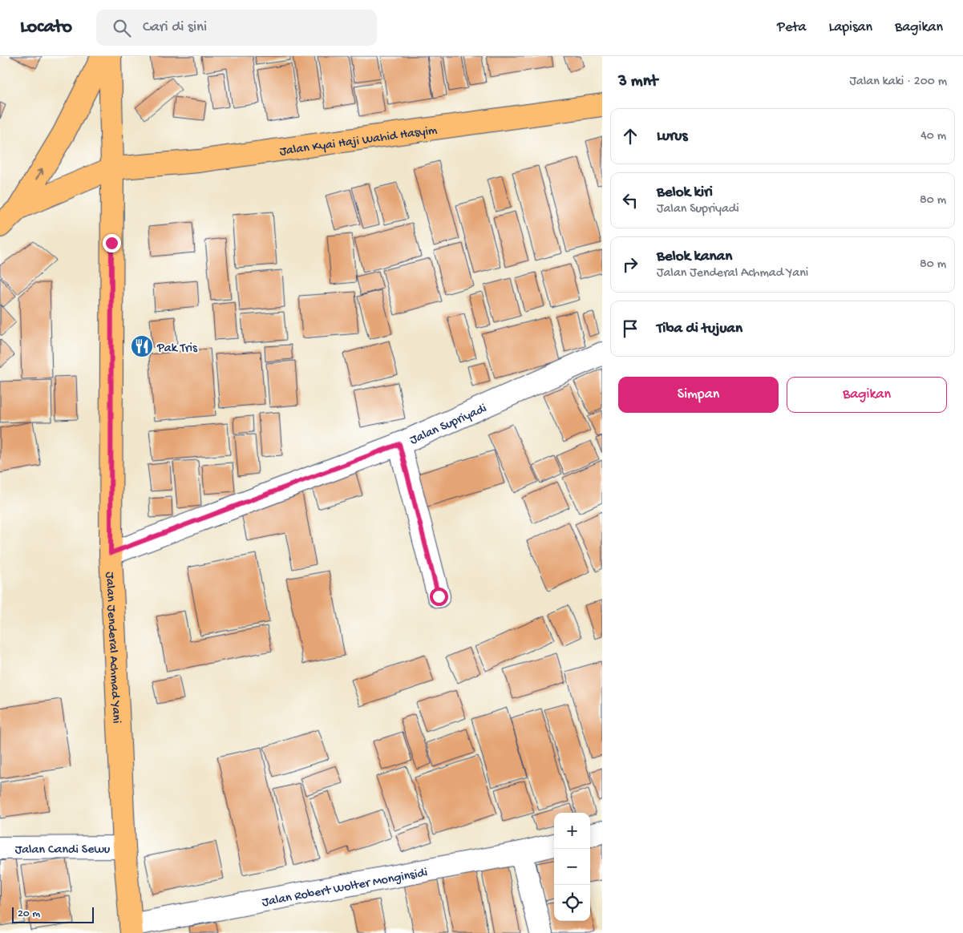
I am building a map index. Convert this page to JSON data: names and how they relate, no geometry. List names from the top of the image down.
{
  "streets": {
    "main road": ["Jalan Kyai Haji Wahid Hasyim", "Jalan Jenderal Achmad Yani"],
    "street": ["Jalan Supriyadi", "Jalan Candi Sewu", "Jalan Robert Wolter Monginsidi"]
  },
  "crossings": [
    ["Jalan Kyai Haji Wahid Hasyim", "Jalan Jenderal Achmad Yani"],
    ["Jalan Supriyadi", "Jalan Jenderal Achmad Yani"],
    ["Jalan Jenderal Achmad Yani", "Jalan Candi Sewu"],
    ["Jalan Jenderal Achmad Yani", "Jalan Robert Wolter Monginsidi"]
  ],
  "places": {
    "restaurant": ["Pak Tris"]
  },
  "scale_bar": "20 m",
  "page": {
    "header": "Locato",
    "search": "Cari di sini",
    "nav": ["Peta", "Lapisan", "Bagikan"],
    "heading": ["3 mnt", "Jalan kaki · 200 m"],
    "list": [
      ["Lurus", "40 m"],
      ["Belok kiri", "Jalan Supriyadi", "80 m"],
      ["Belok kanan", "Jalan Jenderal Achmad Yani", "80 m"],
      "Tiba di tujuan"
    ],
    "buttons": ["Simpan", "Bagikan"],
    "map_buttons": ["+", "−"],
    "scale": "20 m"
  }
}
